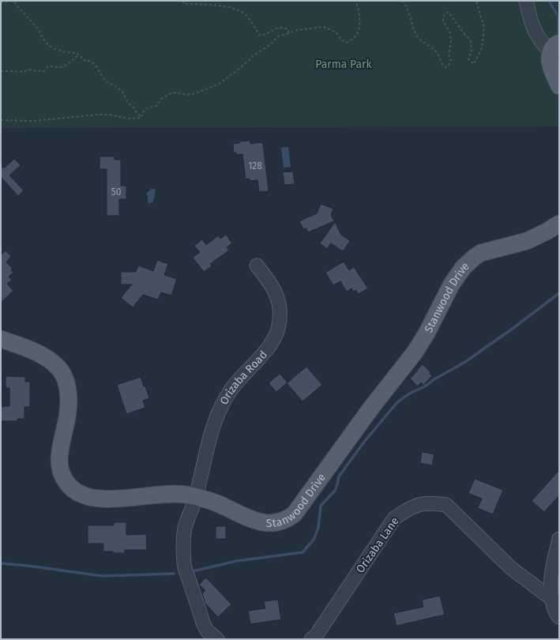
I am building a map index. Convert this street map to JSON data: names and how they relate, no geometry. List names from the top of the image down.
{
  "streets": {
    "main road": ["Stanwood Drive"],
    "street": ["Orizaba Road", "Orizaba Lane"]
  },
  "crossings": [
    ["Stanwood Drive", "Orizaba Road"]
  ],
  "parks": ["Parma Park"],
  "house_numbers": ["128", "50"]
}
